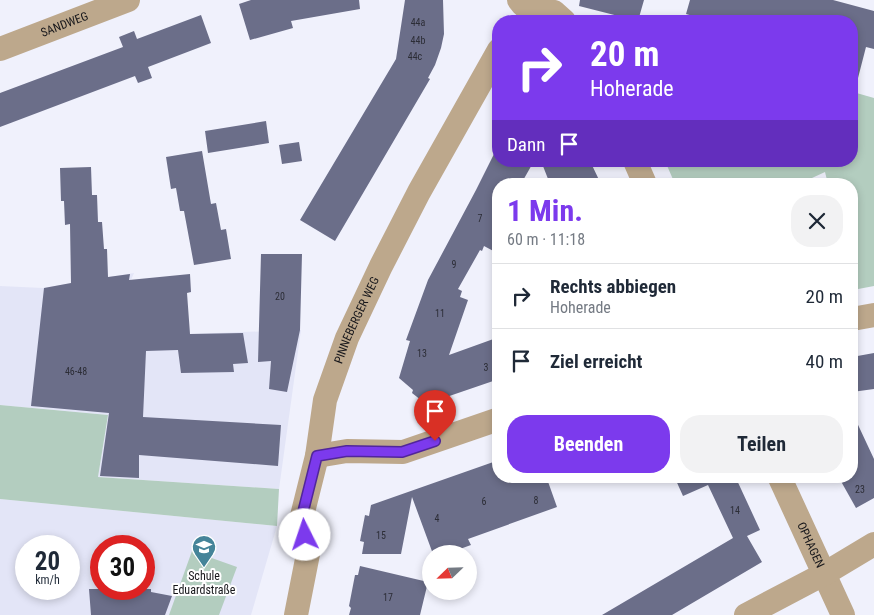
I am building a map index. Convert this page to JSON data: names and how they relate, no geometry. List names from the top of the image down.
{
  "streets": {
    "street": ["SANDWEG", "PINNEBERGER WEG", "OPHAGEN"]
  },
  "places": {
    "school or university": ["Schule Eduardstraße"]
  },
  "house_numbers": [
    "44a",
    "44b",
    "44c",
    "7",
    "9",
    "20",
    "11",
    "13",
    "3",
    "46-48",
    "23",
    "8",
    "6",
    "14",
    "4",
    "15",
    "17"
  ],
  "north": "bottom left",
  "page": {
    "turn": ["20 m", "Hoherade"],
    "then": "Dann",
    "heading": ["1 Min.", "60 m · 11:18"],
    "list": [
      {
        "name": "Rechts abbiegen",
        "note": "Hoherade",
        "value": "20 m"
      },
      {
        "name": "Ziel erreicht",
        "value": "40 m"
      }
    ],
    "buttons": ["Beenden", "Teilen"],
    "speed": "20 km/h",
    "limit": "30"
  }
}
